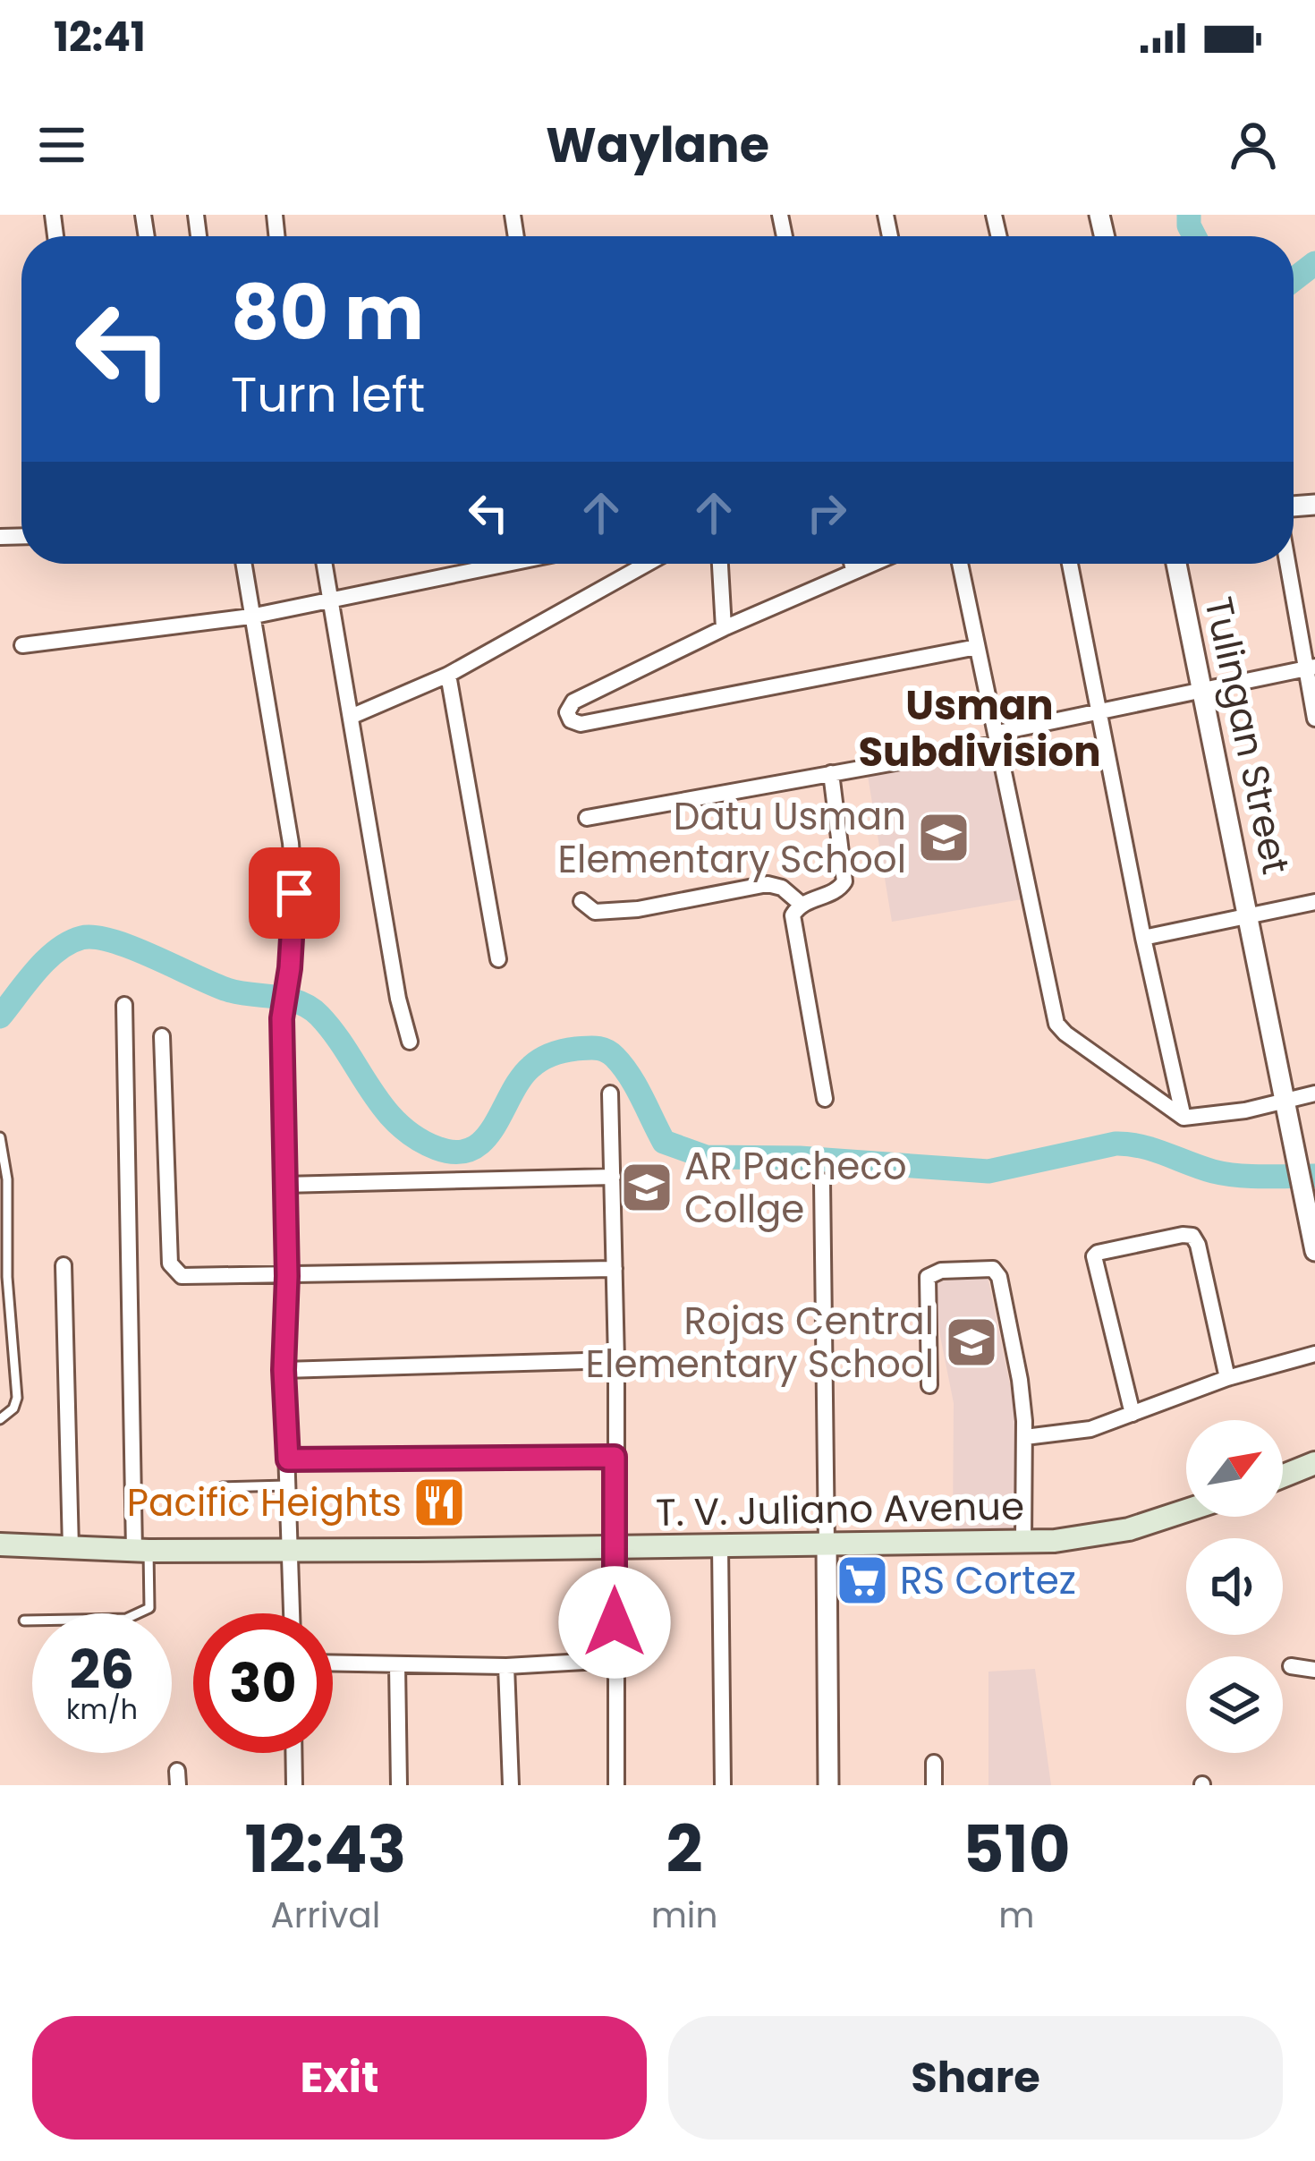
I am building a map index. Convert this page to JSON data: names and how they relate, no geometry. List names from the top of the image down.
{
  "streets": {
    "main road": ["T. V. Juliano Avenue"],
    "street": ["Tulingan Street"]
  },
  "districts": ["Usman Subdivision"],
  "places": {
    "school or university": ["Datu Usman Elementary School", "AR Pacheco Collge", "Rojas Central Elementary School"],
    "restaurant": ["Pacific Heights"],
    "supermarket": ["RS Cortez"]
  },
  "north": "top right",
  "page": {
    "status": "12:41",
    "header": "Waylane",
    "turn": ["80 m", "Turn left"],
    "speed": "26 km/h",
    "limit": "30",
    "eta": [
      "12:43",
      "Arrival",
      "2",
      "min",
      "510",
      "m"
    ],
    "buttons": ["Exit", "Share"]
  }
}
